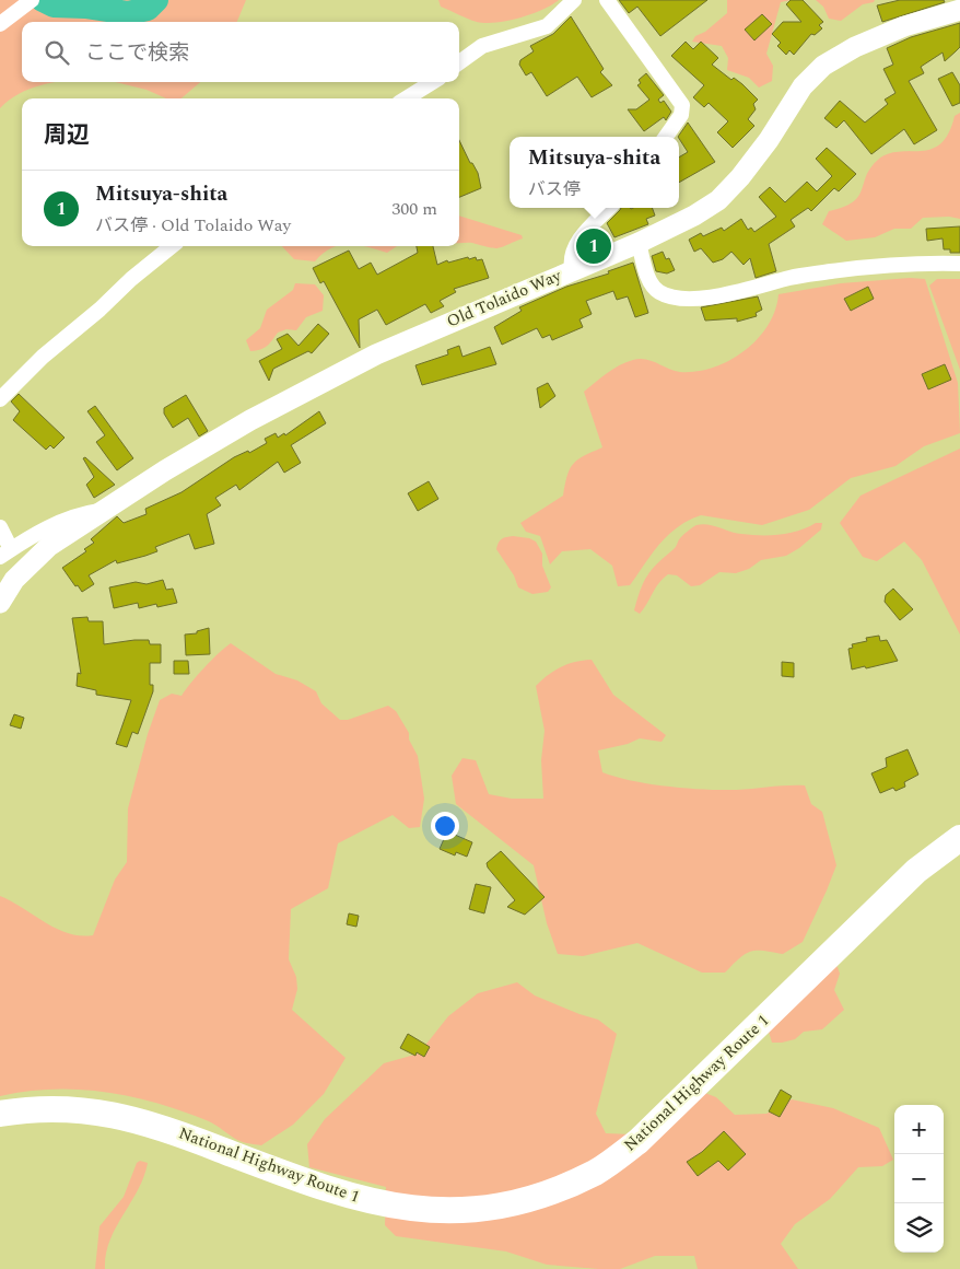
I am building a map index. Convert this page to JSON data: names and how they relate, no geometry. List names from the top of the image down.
{
  "streets": {
    "highway": ["National Highway Route 1"],
    "street": ["Old Tolaido Way"]
  },
  "page": {
    "search": "ここで検索",
    "heading": "周辺",
    "popup": ["Mitsuya-shita", "バス停"],
    "list": [
      {
        "mark": "1",
        "name": "Mitsuya-shita",
        "note": "バス停 · Old Tolaido Way",
        "value": "300 m"
      }
    ],
    "pins": "1",
    "map_buttons": ["+", "−"]
  }
}
